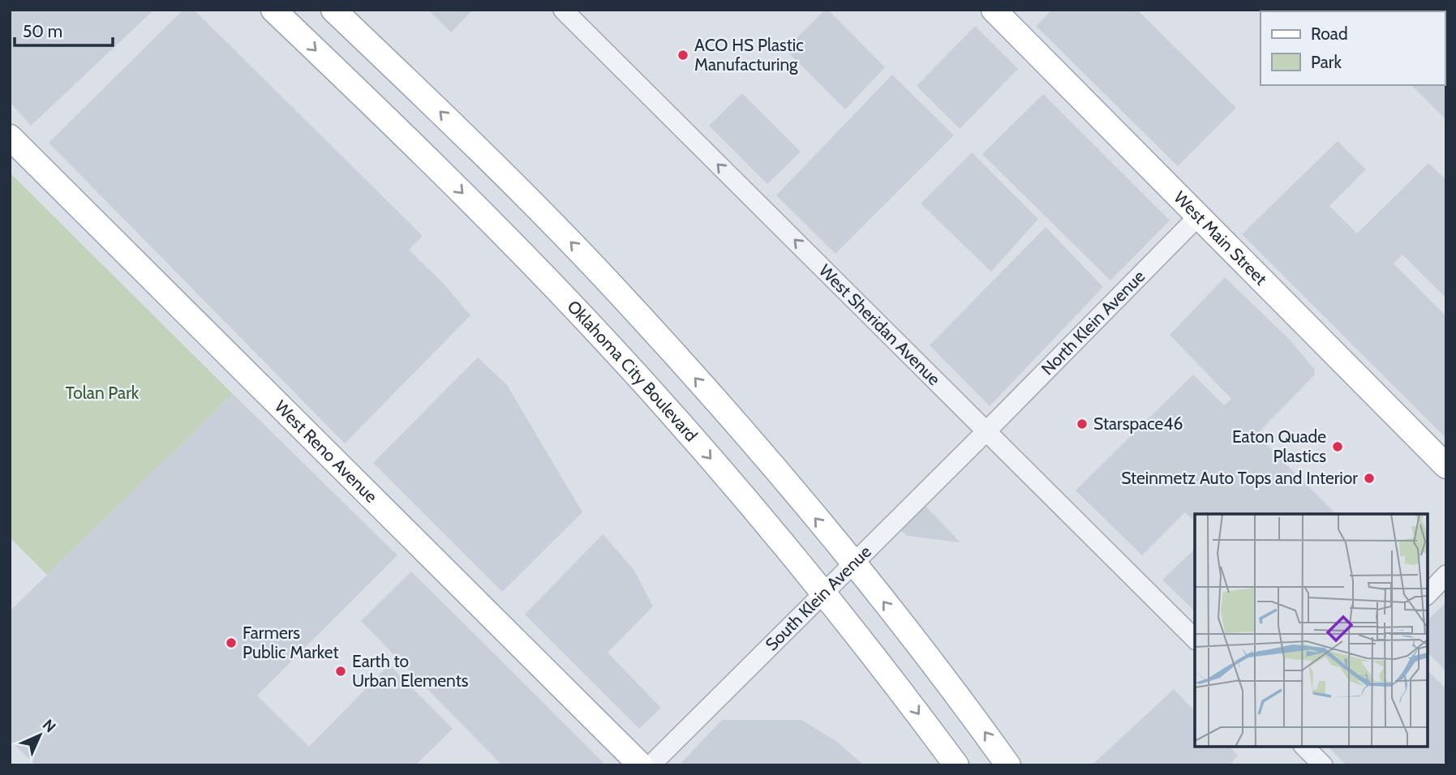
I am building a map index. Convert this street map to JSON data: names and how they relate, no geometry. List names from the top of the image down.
{
  "streets": {
    "main road": ["West Main Street", "Oklahoma City Boulevard", "West Reno Avenue"],
    "street": ["North Klein Avenue", "West Sheridan Avenue", "South Klein Avenue"]
  },
  "crossings": [
    ["West Main Street", "North Klein Avenue"],
    ["North Klein Avenue", "West Sheridan Avenue"],
    ["North Klein Avenue", "South Klein Avenue"],
    ["West Sheridan Avenue", "South Klein Avenue"],
    ["Oklahoma City Boulevard", "South Klein Avenue"]
  ],
  "one_way": ["West Sheridan Avenue"],
  "parks": ["Tolan Park"],
  "places": [
    "ACO HS Plastic Manufacturing",
    "Starspace46",
    "Eaton Quade Plastics",
    "Steinmetz Auto Tops and Interior",
    "Farmers Public Market",
    "Earth to Urban Elements"
  ],
  "legend": ["Road", "Park"],
  "scale_bar": "50 m",
  "north": "top right"
}
